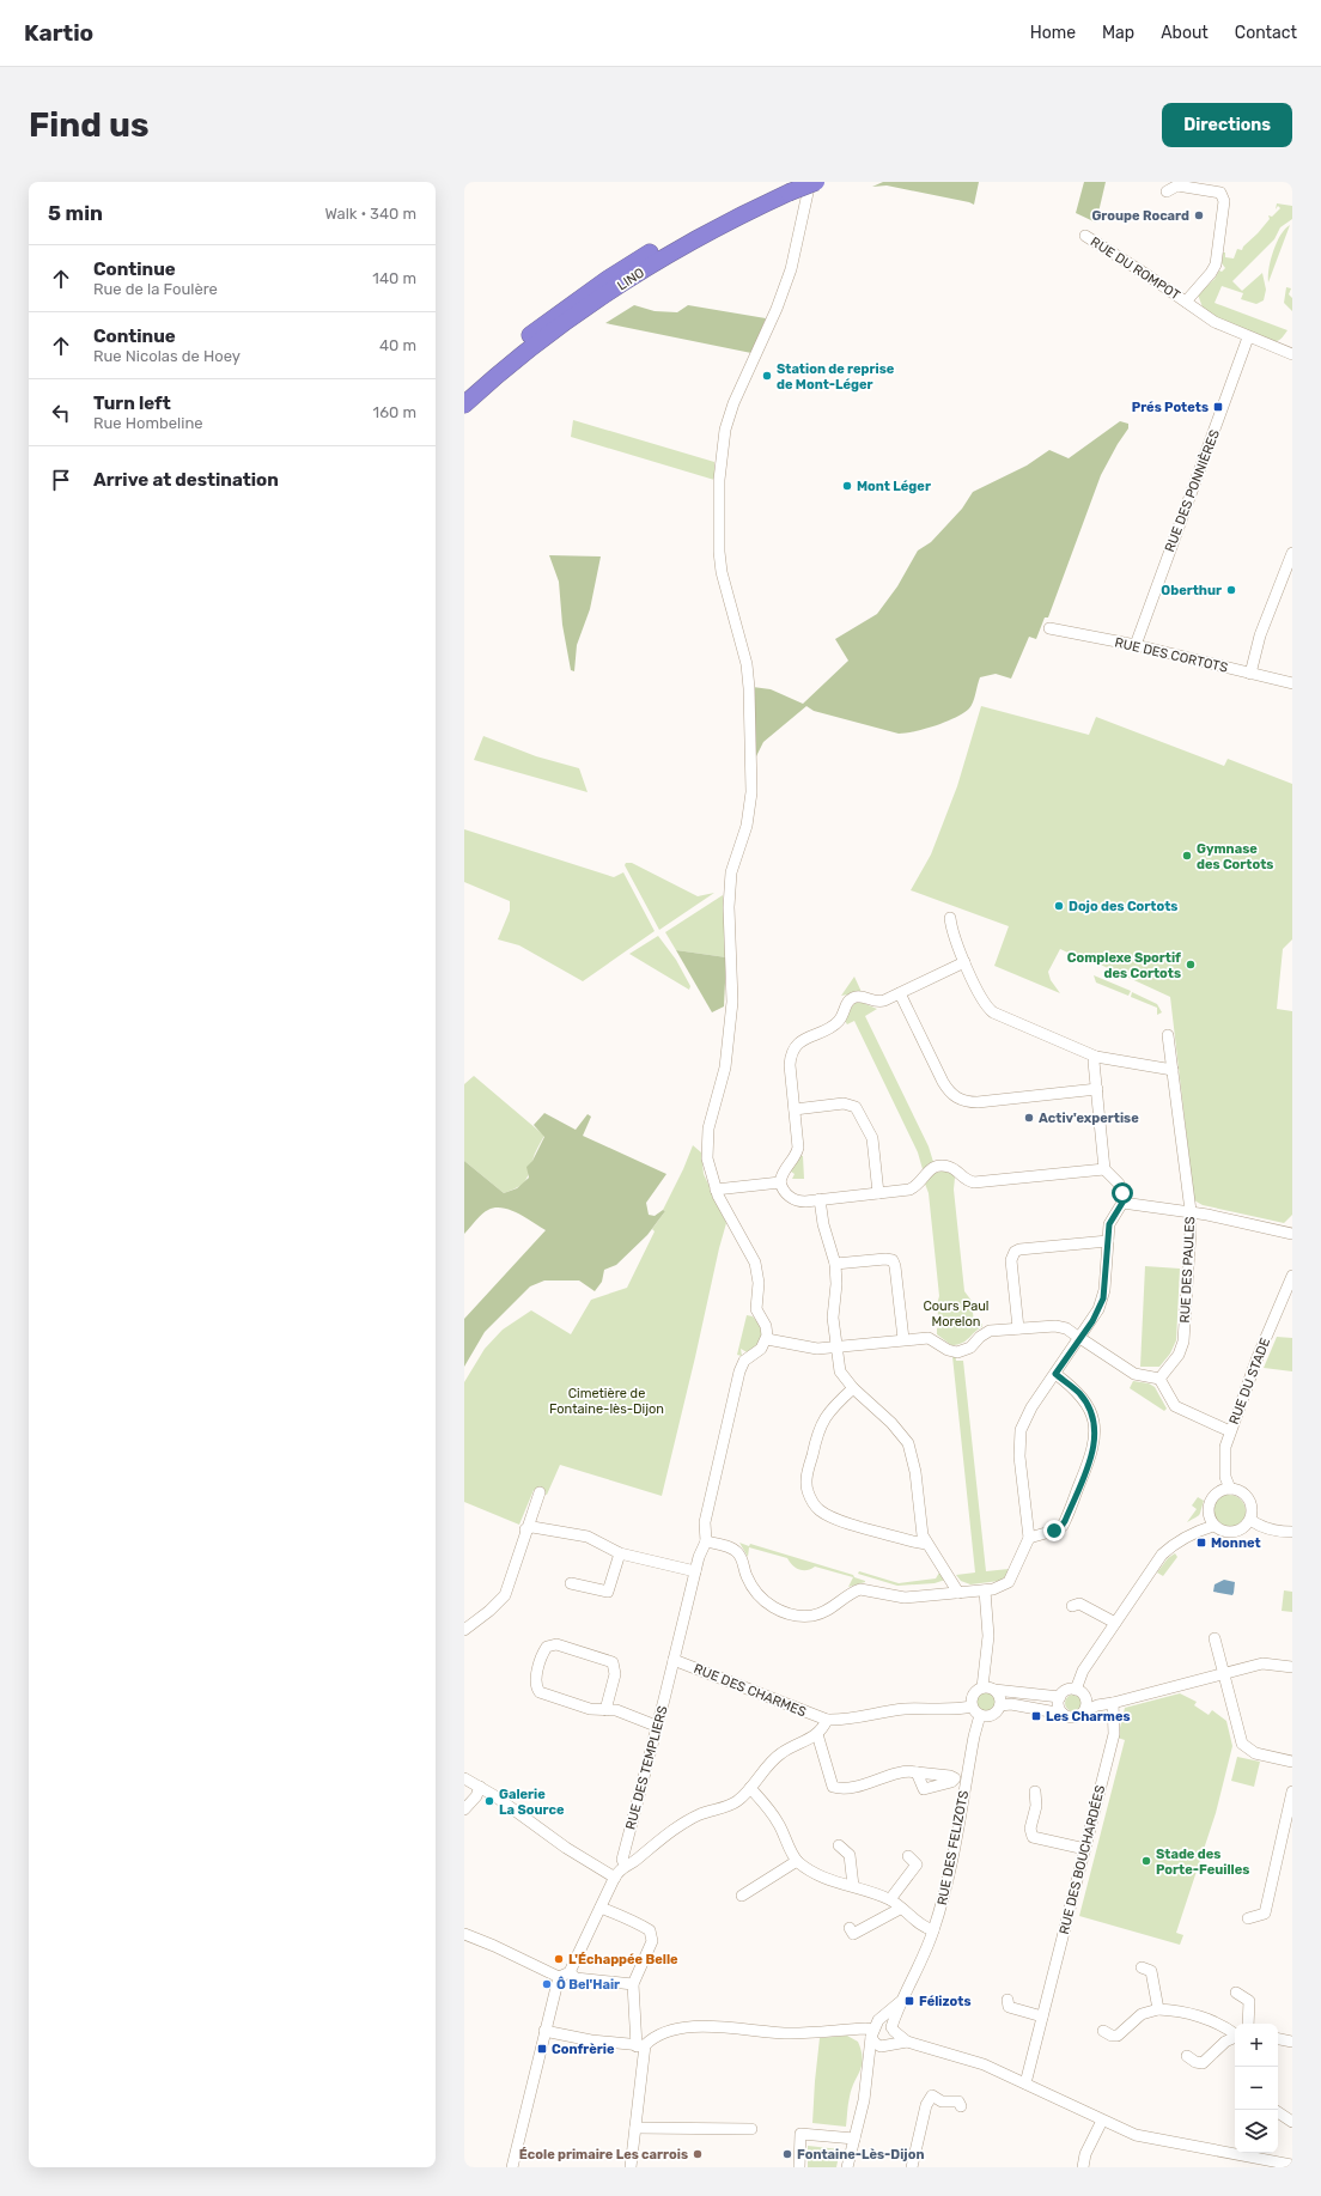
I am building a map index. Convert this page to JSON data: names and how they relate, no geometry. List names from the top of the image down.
{
  "streets": {
    "highway": ["LINO"],
    "street": [
      "RUE DU ROMPOT",
      "RUE DES PONNIÈRES",
      "RUE DES CORTOTS",
      "RUE DES PAULES",
      "RUE DU STADE",
      "RUE DES CHARMES",
      "RUE DES TEMPLIERS",
      "RUE DES FELIZOTS",
      "RUE DES BOUCHARDÉES"
    ]
  },
  "crossings": [
    ["RUE DES PONNIÈRES", "RUE DES CORTOTS"],
    ["RUE DES CHARMES", "RUE DES TEMPLIERS"]
  ],
  "parks": ["Cours Paul Morelon", "Cimetière de Fontaine-lès-Dijon"],
  "places": {
    "other": [
      "Groupe Rocard",
      "Station de reprise de Mont-Léger",
      "Mont Léger",
      "Oberthur",
      "Gymnase des Cortots",
      "Dojo des Cortots",
      "Complexe Sportif des Cortots",
      "Activ'expertise",
      "Galerie La Source",
      "Stade des Porte-Feuilles",
      "L'Échappée Belle",
      "Ô Bel'Hair",
      "École primaire Les carrois",
      "Fontaine-Lès-Dijon"
    ],
    "transit": [
      "Prés Potets",
      "Monnet",
      "Les Charmes",
      "Félizots",
      "Confrèrie"
    ]
  },
  "page": {
    "header": "Kartio",
    "nav": [
      "Home",
      "Map",
      "About",
      "Contact"
    ],
    "buttons": "Directions",
    "title": "Find us",
    "heading": ["5 min", "Walk · 340 m"],
    "list": [
      ["Continue", "Rue de la Foulère", "140 m"],
      ["Continue", "Rue Nicolas de Hoey", "40 m"],
      ["Turn left", "Rue Hombeline", "160 m"],
      "Arrive at destination"
    ],
    "map_buttons": ["+", "−"]
  }
}
